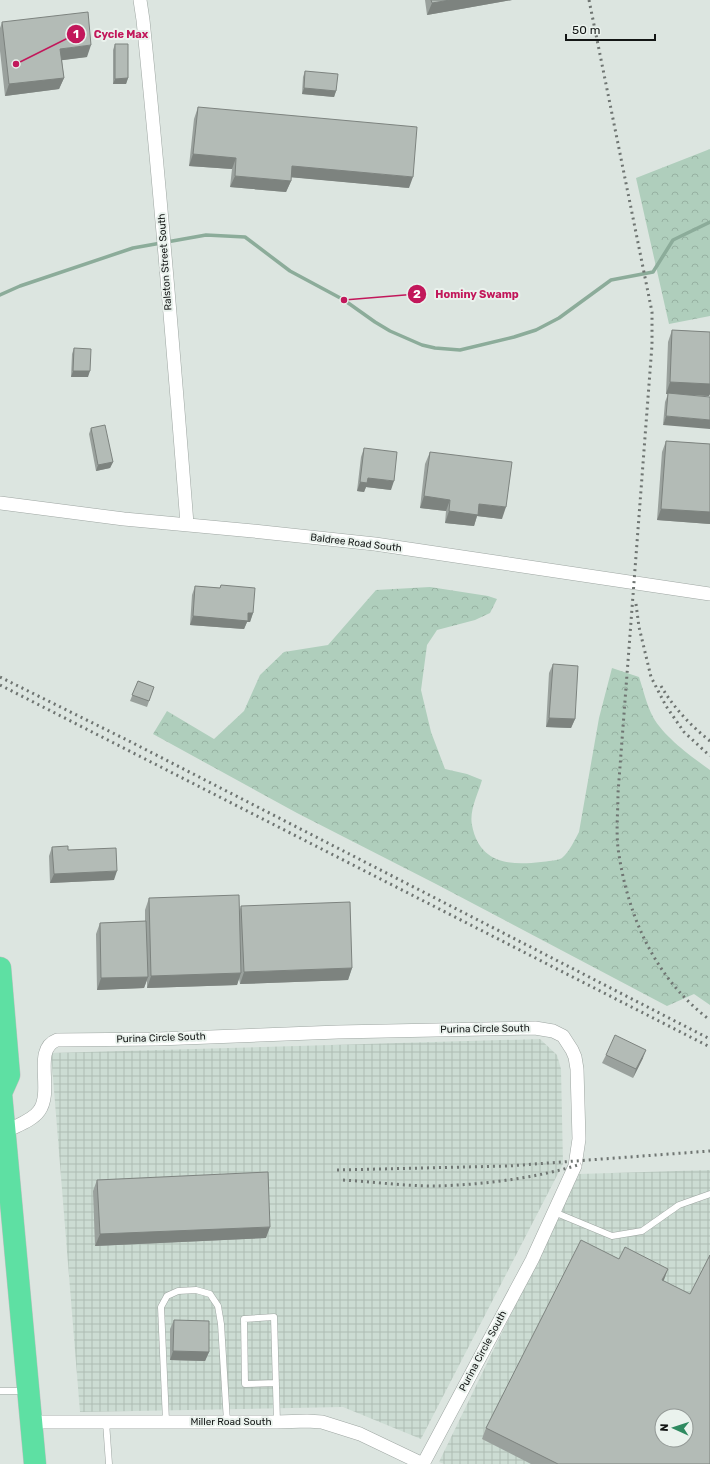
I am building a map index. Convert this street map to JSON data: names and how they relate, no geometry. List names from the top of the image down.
{
  "streets": {
    "street": [
      "Ralston Street South",
      "Baldree Road South",
      "Purina Circle South",
      "Miller Road South"
    ]
  },
  "crossings": [
    ["Ralston Street South", "Baldree Road South"],
    ["Purina Circle South", "Miller Road South"]
  ],
  "places": ["Cycle Max", "Hominy Swamp"],
  "scale_bar": "50 m",
  "north": "left"
}
